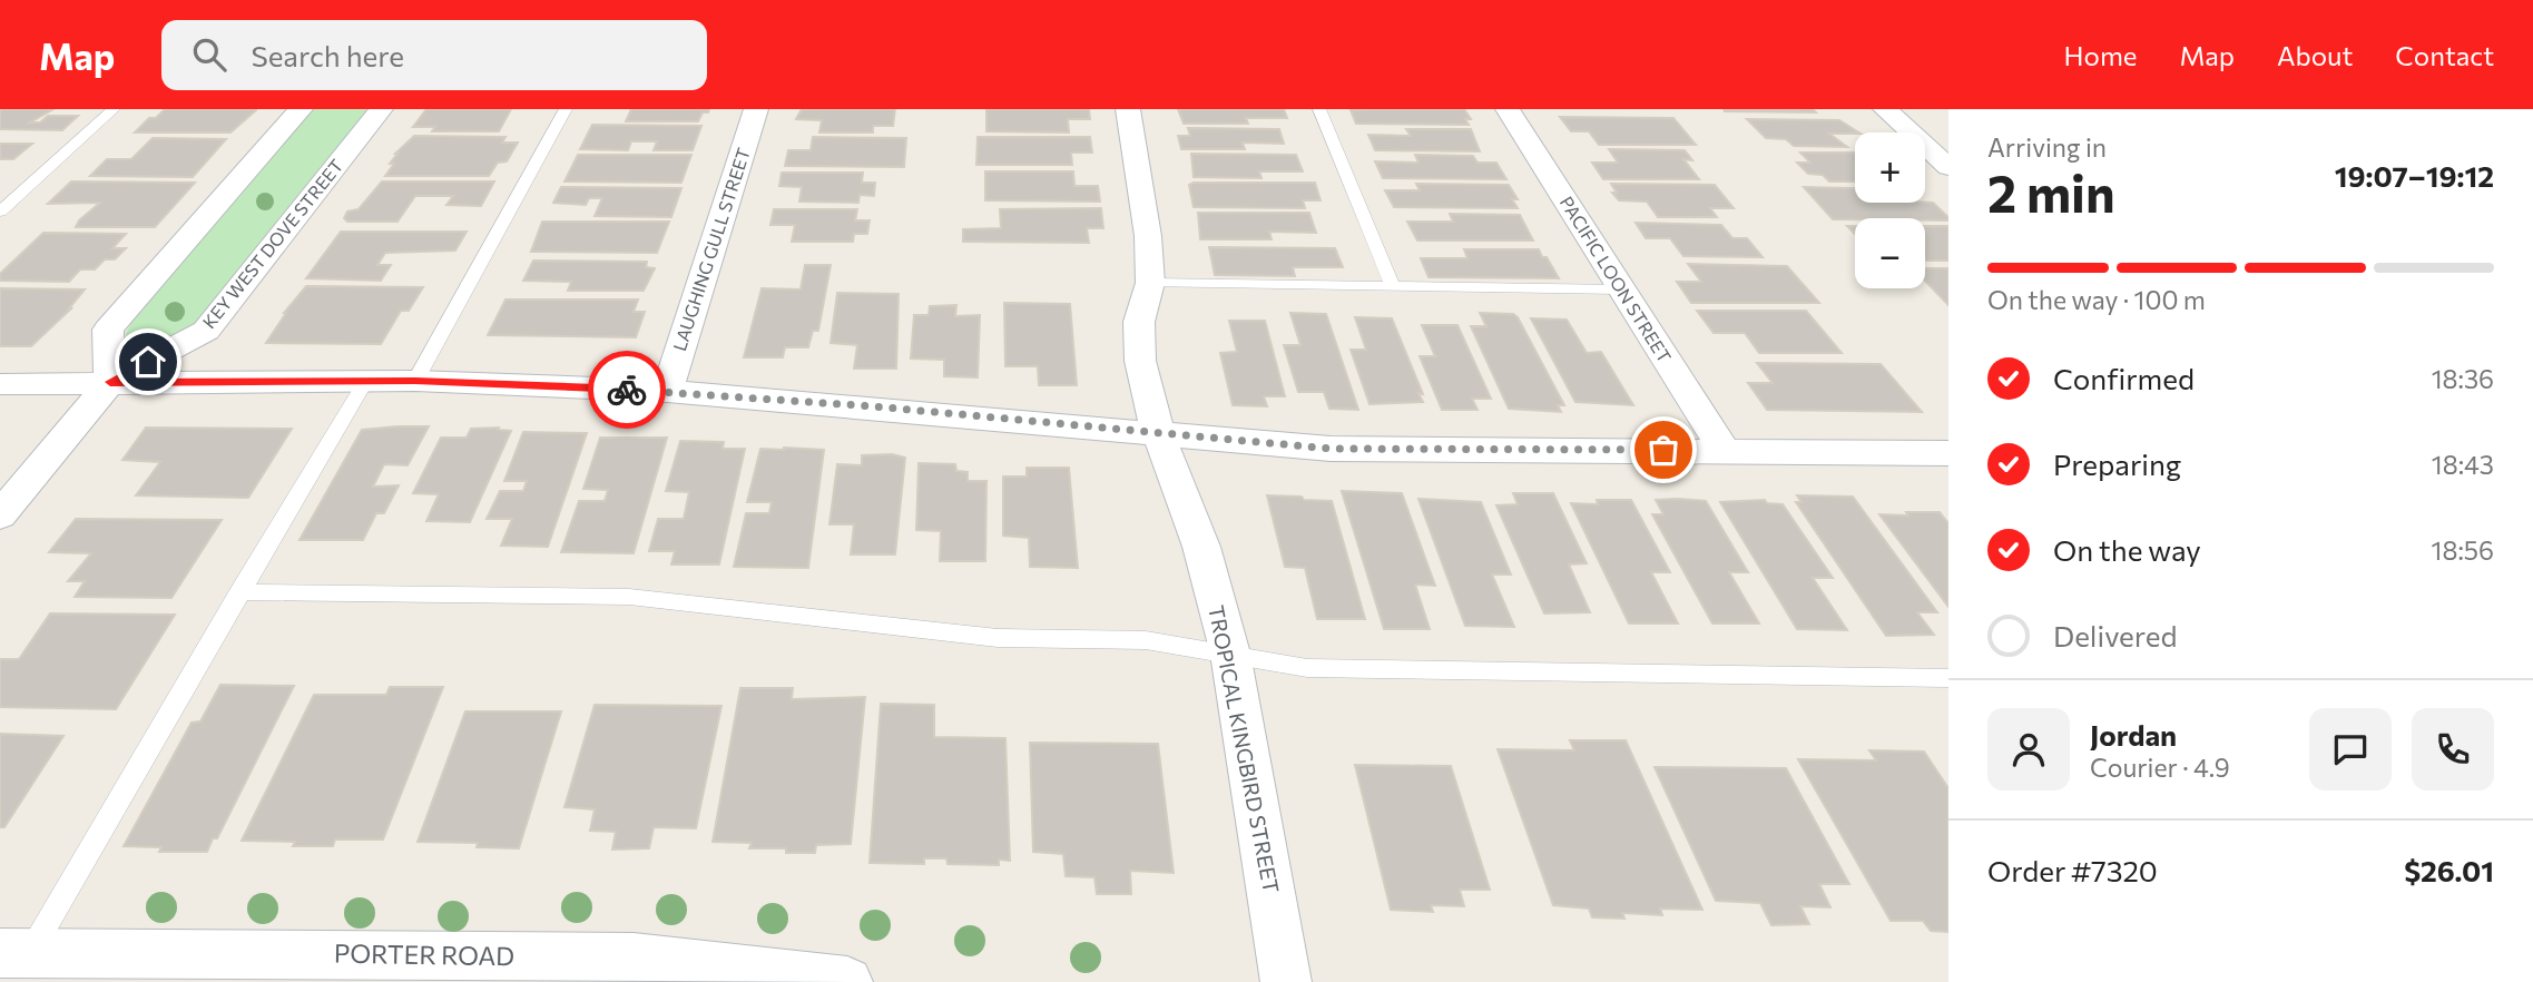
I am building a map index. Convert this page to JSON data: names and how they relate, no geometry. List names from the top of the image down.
{
  "streets": {
    "street": [
      "KEY WEST DOVE STREET",
      "LAUGHING GULL STREET",
      "PACIFIC LOON STREET",
      "TROPICAL KINGBIRD STREET",
      "PORTER ROAD"
    ]
  },
  "page": {
    "header": "Map",
    "search": "Search here",
    "nav": [
      "Home",
      "Map",
      "About",
      "Contact"
    ],
    "heading": ["2 min", "Arriving in", "19:07–19:12"],
    "panel": [
      "Jordan",
      "Courier · 4.9",
      "Order #7320",
      "$26.01"
    ],
    "map_buttons": ["+", "−"],
    "bar": "On the way · 100 m",
    "list": [
      ["Confirmed", "18:36"],
      ["Preparing", "18:43"],
      ["On the way", "18:56"],
      "Delivered"
    ]
  }
}
